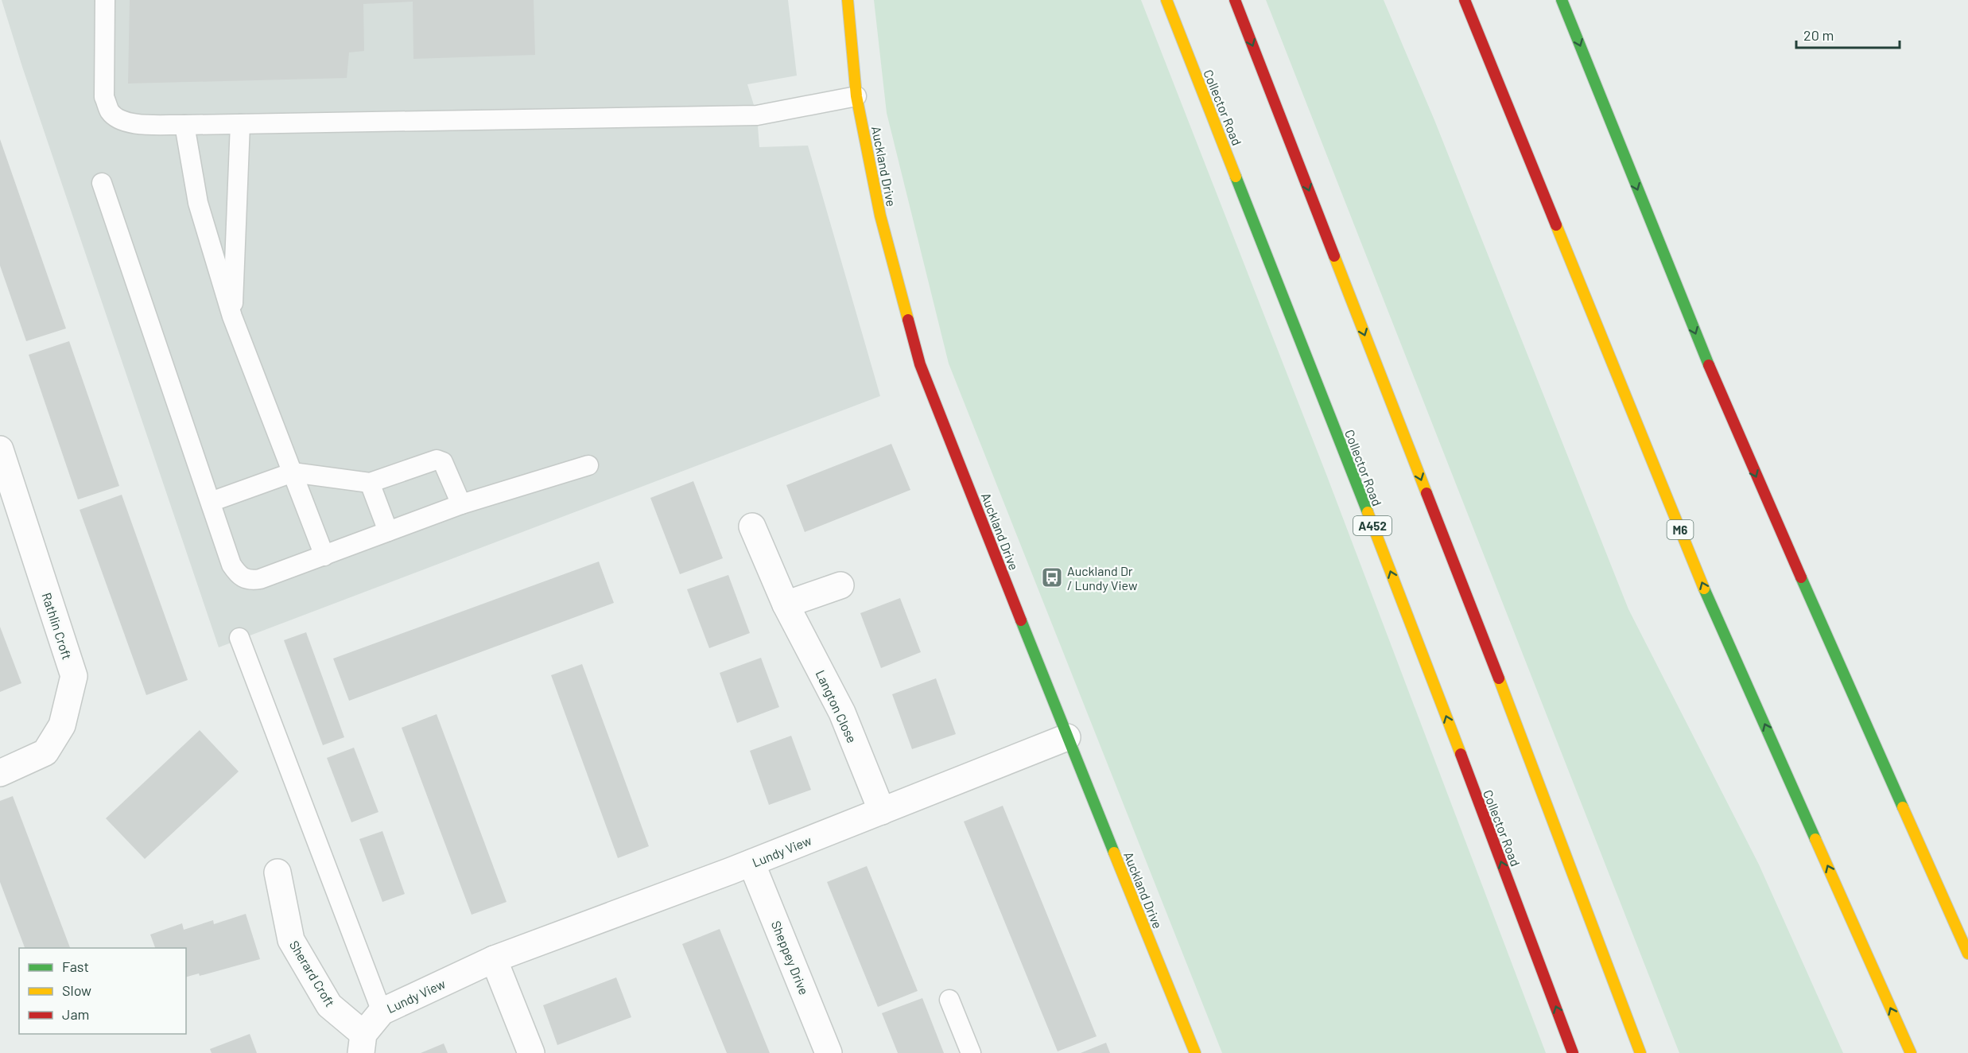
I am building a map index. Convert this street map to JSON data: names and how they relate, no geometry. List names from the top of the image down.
{
  "streets": {
    "main road": [
      "Collector Road",
      "Auckland Drive",
      "A452",
      "M6"
    ],
    "street": [
      "Rathlin Croft",
      "Langton Close",
      "Lundy View",
      "Sheppey Drive",
      "Sherard Croft"
    ]
  },
  "crossings": [
    ["Auckland Drive", "Lundy View"],
    ["Langton Close", "Lundy View"],
    ["Lundy View", "Sheppey Drive"],
    ["Lundy View", "Sherard Croft"]
  ],
  "places": {
    "bus stop": ["Auckland Dr / Lundy View"]
  },
  "legend": ["Fast", "Slow", "Jam"],
  "scale_bar": "20 m"
}
